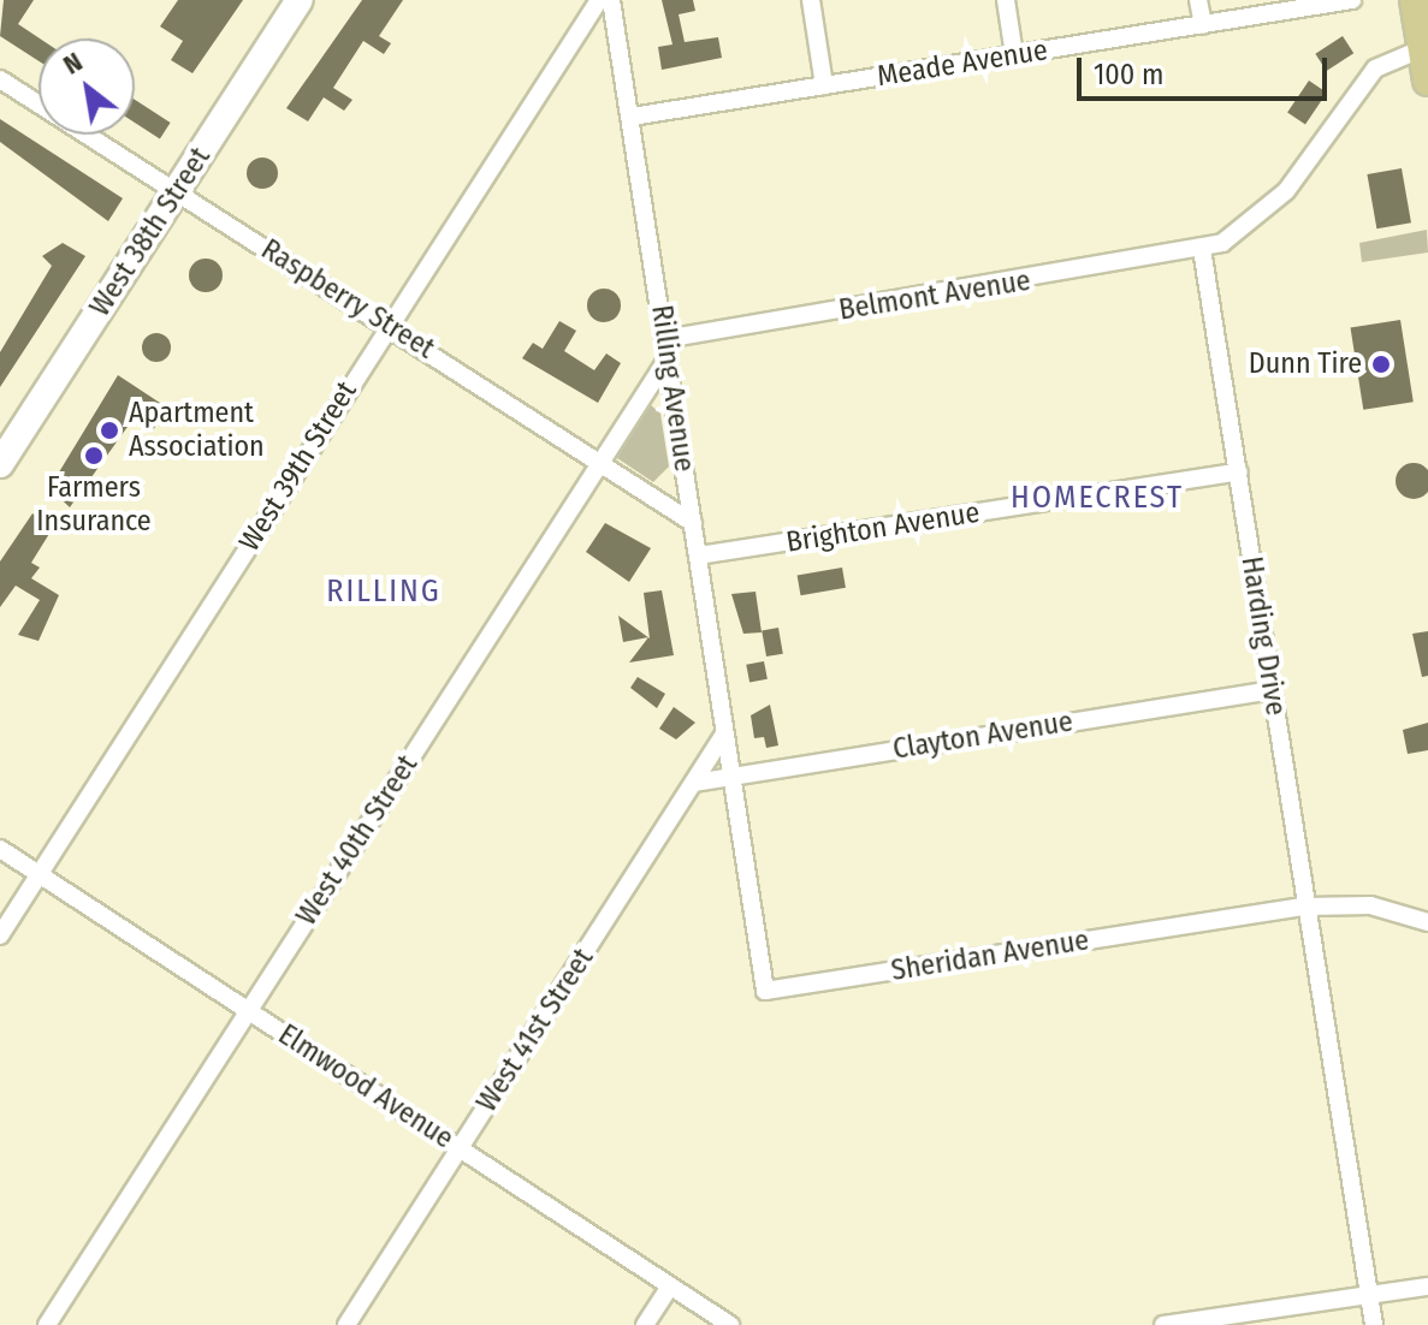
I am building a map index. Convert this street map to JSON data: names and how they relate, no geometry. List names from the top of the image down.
{
  "streets": {
    "main road": ["West 38th Street"],
    "street": [
      "Meade Avenue",
      "Belmont Avenue",
      "Raspberry Street",
      "Rilling Avenue",
      "West 39th Street",
      "Brighton Avenue",
      "Harding Drive",
      "Clayton Avenue",
      "West 40th Street",
      "Sheridan Avenue",
      "West 41st Street",
      "Elmwood Avenue"
    ]
  },
  "crossings": [
    ["Meade Avenue", "Rilling Avenue"],
    ["West 38th Street", "Raspberry Street"],
    ["Belmont Avenue", "Rilling Avenue"],
    ["Belmont Avenue", "Harding Drive"],
    ["Raspberry Street", "Rilling Avenue"],
    ["Raspberry Street", "West 39th Street"],
    ["Raspberry Street", "West 40th Street"],
    ["Rilling Avenue", "Brighton Avenue"],
    ["Rilling Avenue", "Clayton Avenue"],
    ["Rilling Avenue", "West 40th Street"],
    ["Rilling Avenue", "Sheridan Avenue"],
    ["Rilling Avenue", "West 41st Street"],
    ["West 39th Street", "Elmwood Avenue"],
    ["Brighton Avenue", "Harding Drive"],
    ["Harding Drive", "Clayton Avenue"],
    ["Harding Drive", "Sheridan Avenue"],
    ["Clayton Avenue", "Sheridan Avenue"],
    ["Clayton Avenue", "West 41st Street"],
    ["West 40th Street", "Elmwood Avenue"],
    ["West 41st Street", "Elmwood Avenue"]
  ],
  "districts": ["HOMECREST", "RILLING"],
  "places": ["Dunn Tire", "Apartment Association", "Farmers Insurance"],
  "scale_bar": "100 m",
  "north": "top left"
}
